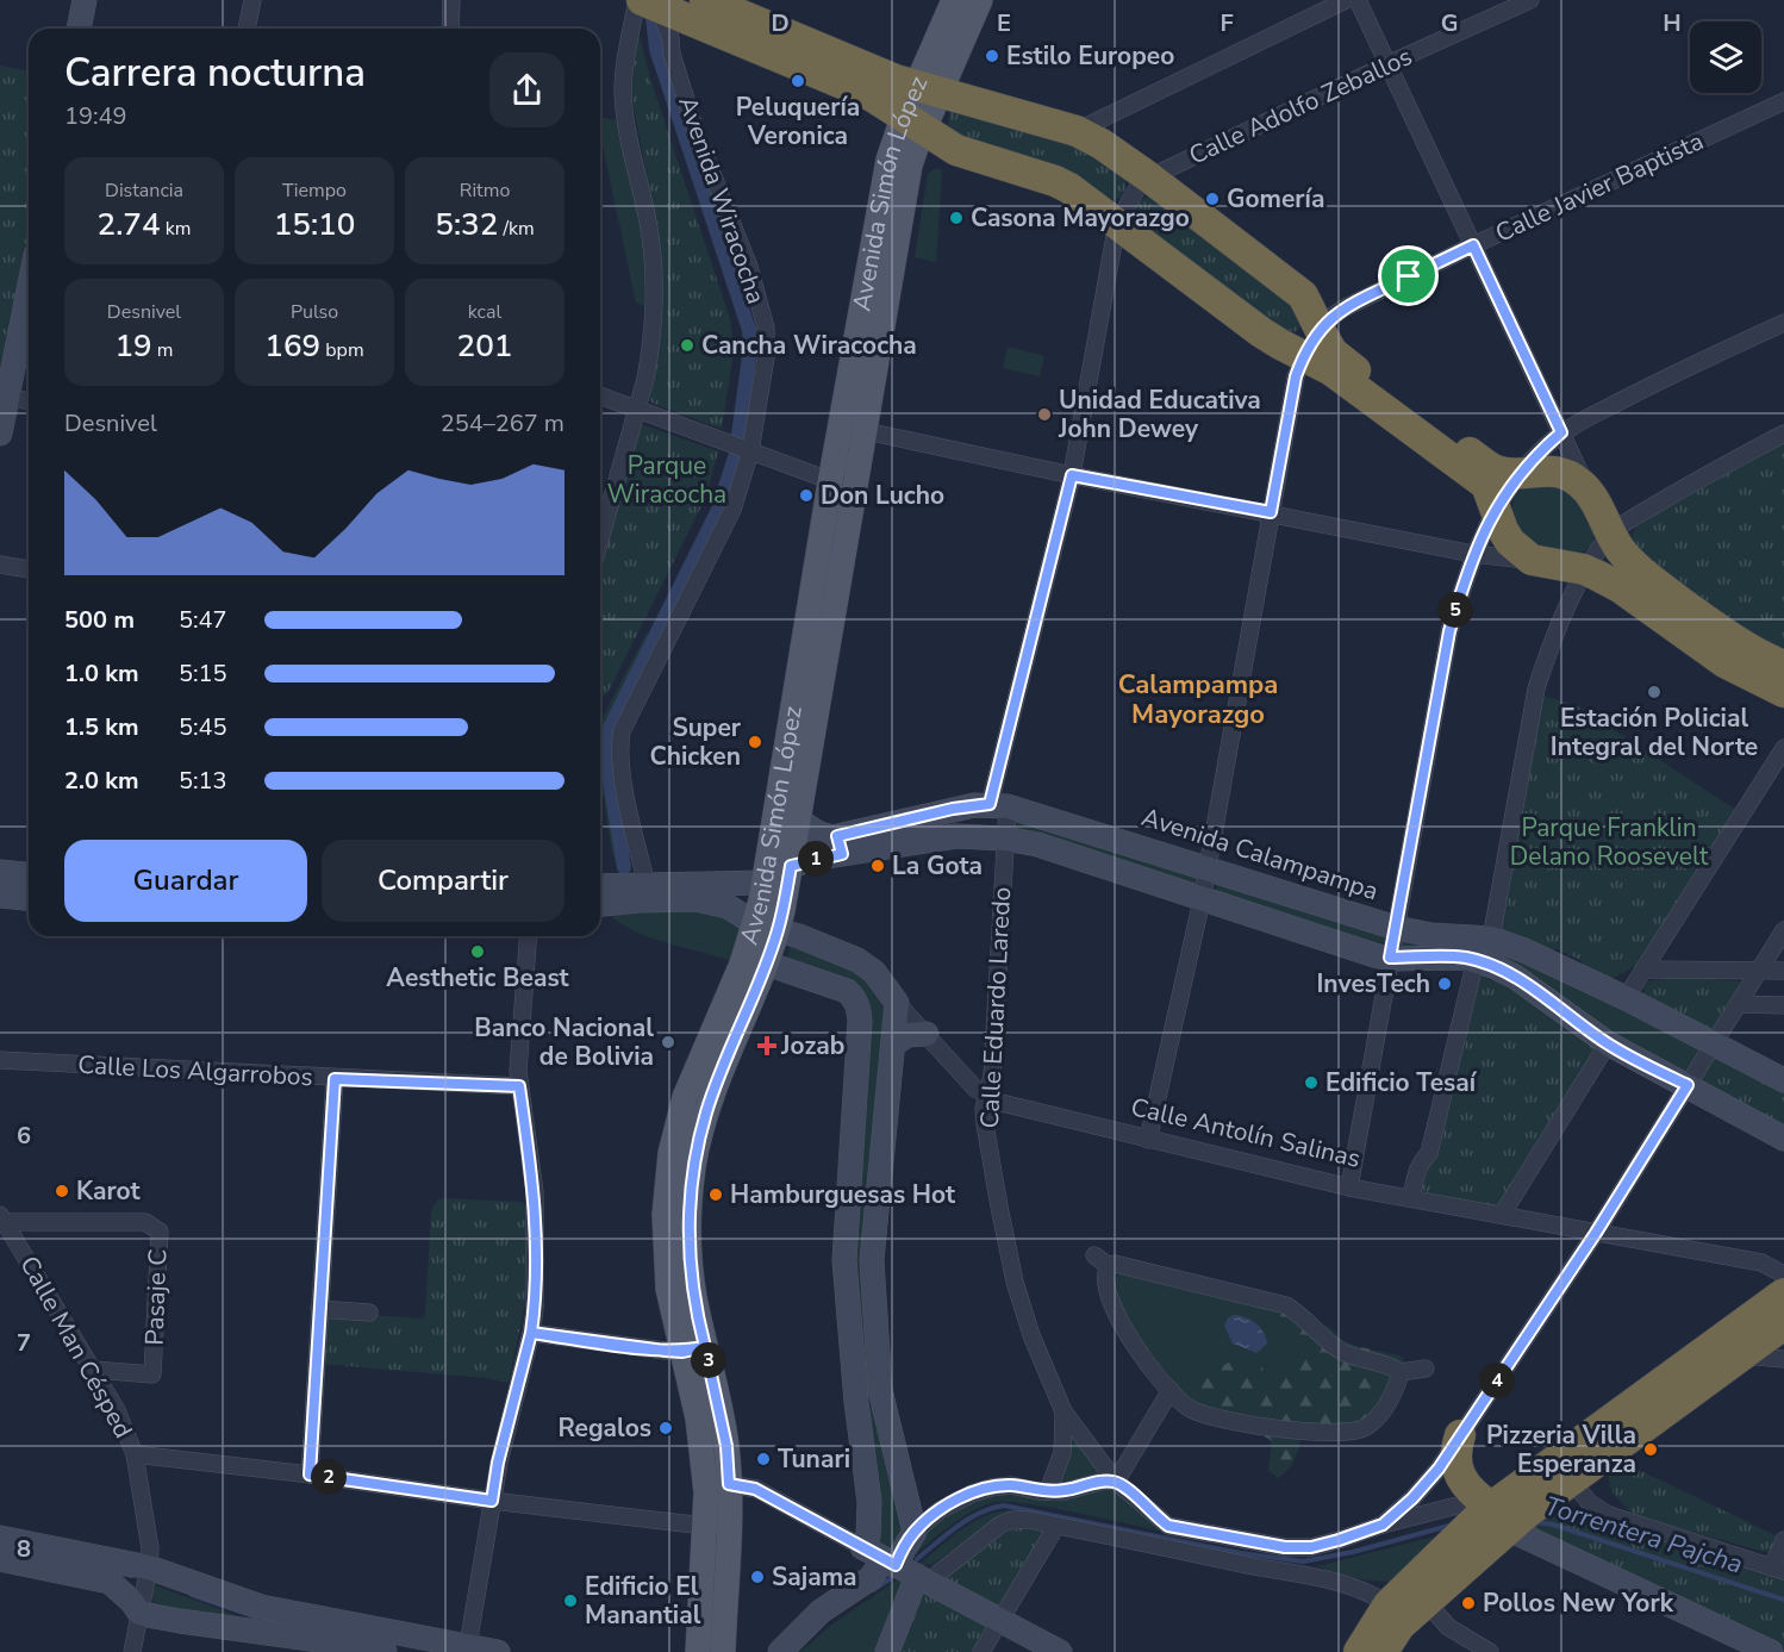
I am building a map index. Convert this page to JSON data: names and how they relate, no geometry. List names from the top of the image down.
{
  "streets": {
    "main road": ["Avenida Simón López"],
    "street": [
      "Calle Adolfo Zeballos",
      "Calle Javier Baptista",
      "Avenida Wiracocha",
      "Avenida Calampampa",
      "Calle Eduardo Laredo",
      "Calle Los Algarrobos",
      "Calle Antolín Salinas",
      "Pasaje C",
      "Calle Man Césped"
    ]
  },
  "crossings": [
    ["Calle Adolfo Zeballos", "Calle Eduardo Laredo"],
    ["Calle Javier Baptista", "Avenida Calampampa"],
    ["Calle Javier Baptista", "Calle Antolín Salinas"],
    ["Avenida Simón López", "Avenida Calampampa"],
    ["Avenida Simón López", "Calle Antolín Salinas"],
    ["Avenida Calampampa", "Calle Eduardo Laredo"],
    ["Calle Eduardo Laredo", "Calle Antolín Salinas"],
    ["Pasaje C", "Calle Man Césped"]
  ],
  "districts": ["Calampampa Mayorazgo"],
  "water": ["Torrentera Pajcha"],
  "parks": ["Parque Wiracocha", "Parque Franklin Delano Roosevelt"],
  "places": {
    "other": [
      "Estilo Europeo",
      "Peluquería Veronica",
      "Gomería",
      "Casona Mayorazgo",
      "Cancha Wiracocha",
      "Unidad Educativa John Dewey",
      "Don Lucho",
      "Estación Policial Integral del Norte",
      "Super Chicken",
      "La Gota",
      "Aesthetic Beast",
      "InvesTech",
      "Banco Nacional de Bolivia",
      "Edificio Tesaí",
      "Karot",
      "Hamburguesas Hot",
      "Regalos",
      "Pizzeria Villa Esperanza",
      "Tunari",
      "Sajama",
      "Edificio El Manantial",
      "Pollos New York"
    ],
    "health": ["Jozab"]
  },
  "page": {
    "heading": ["Carrera nocturna", "19:49"],
    "stats": [
      ["Distancia", "2.74 km"],
      ["Tiempo", "15:10"],
      ["Ritmo", "5:32 /km"],
      ["Desnivel", "19 m"],
      ["Pulso", "169 bpm"],
      ["kcal", "201"]
    ],
    "chart": ["Desnivel", "254–267 m"],
    "pins": [
      "5",
      "1",
      "3",
      "4",
      "2"
    ],
    "list": [
      {
        "name": "500 m",
        "note": "5:47"
      },
      {
        "name": "1.0 km",
        "note": "5:15"
      },
      {
        "name": "1.5 km",
        "note": "5:45"
      },
      {
        "name": "2.0 km",
        "note": "5:13"
      }
    ],
    "buttons": ["Guardar", "Compartir"]
  },
  "grid": {
    "columns": [
      "D",
      "E",
      "F",
      "G",
      "H"
    ],
    "rows": ["6", "7", "8"]
  }
}
